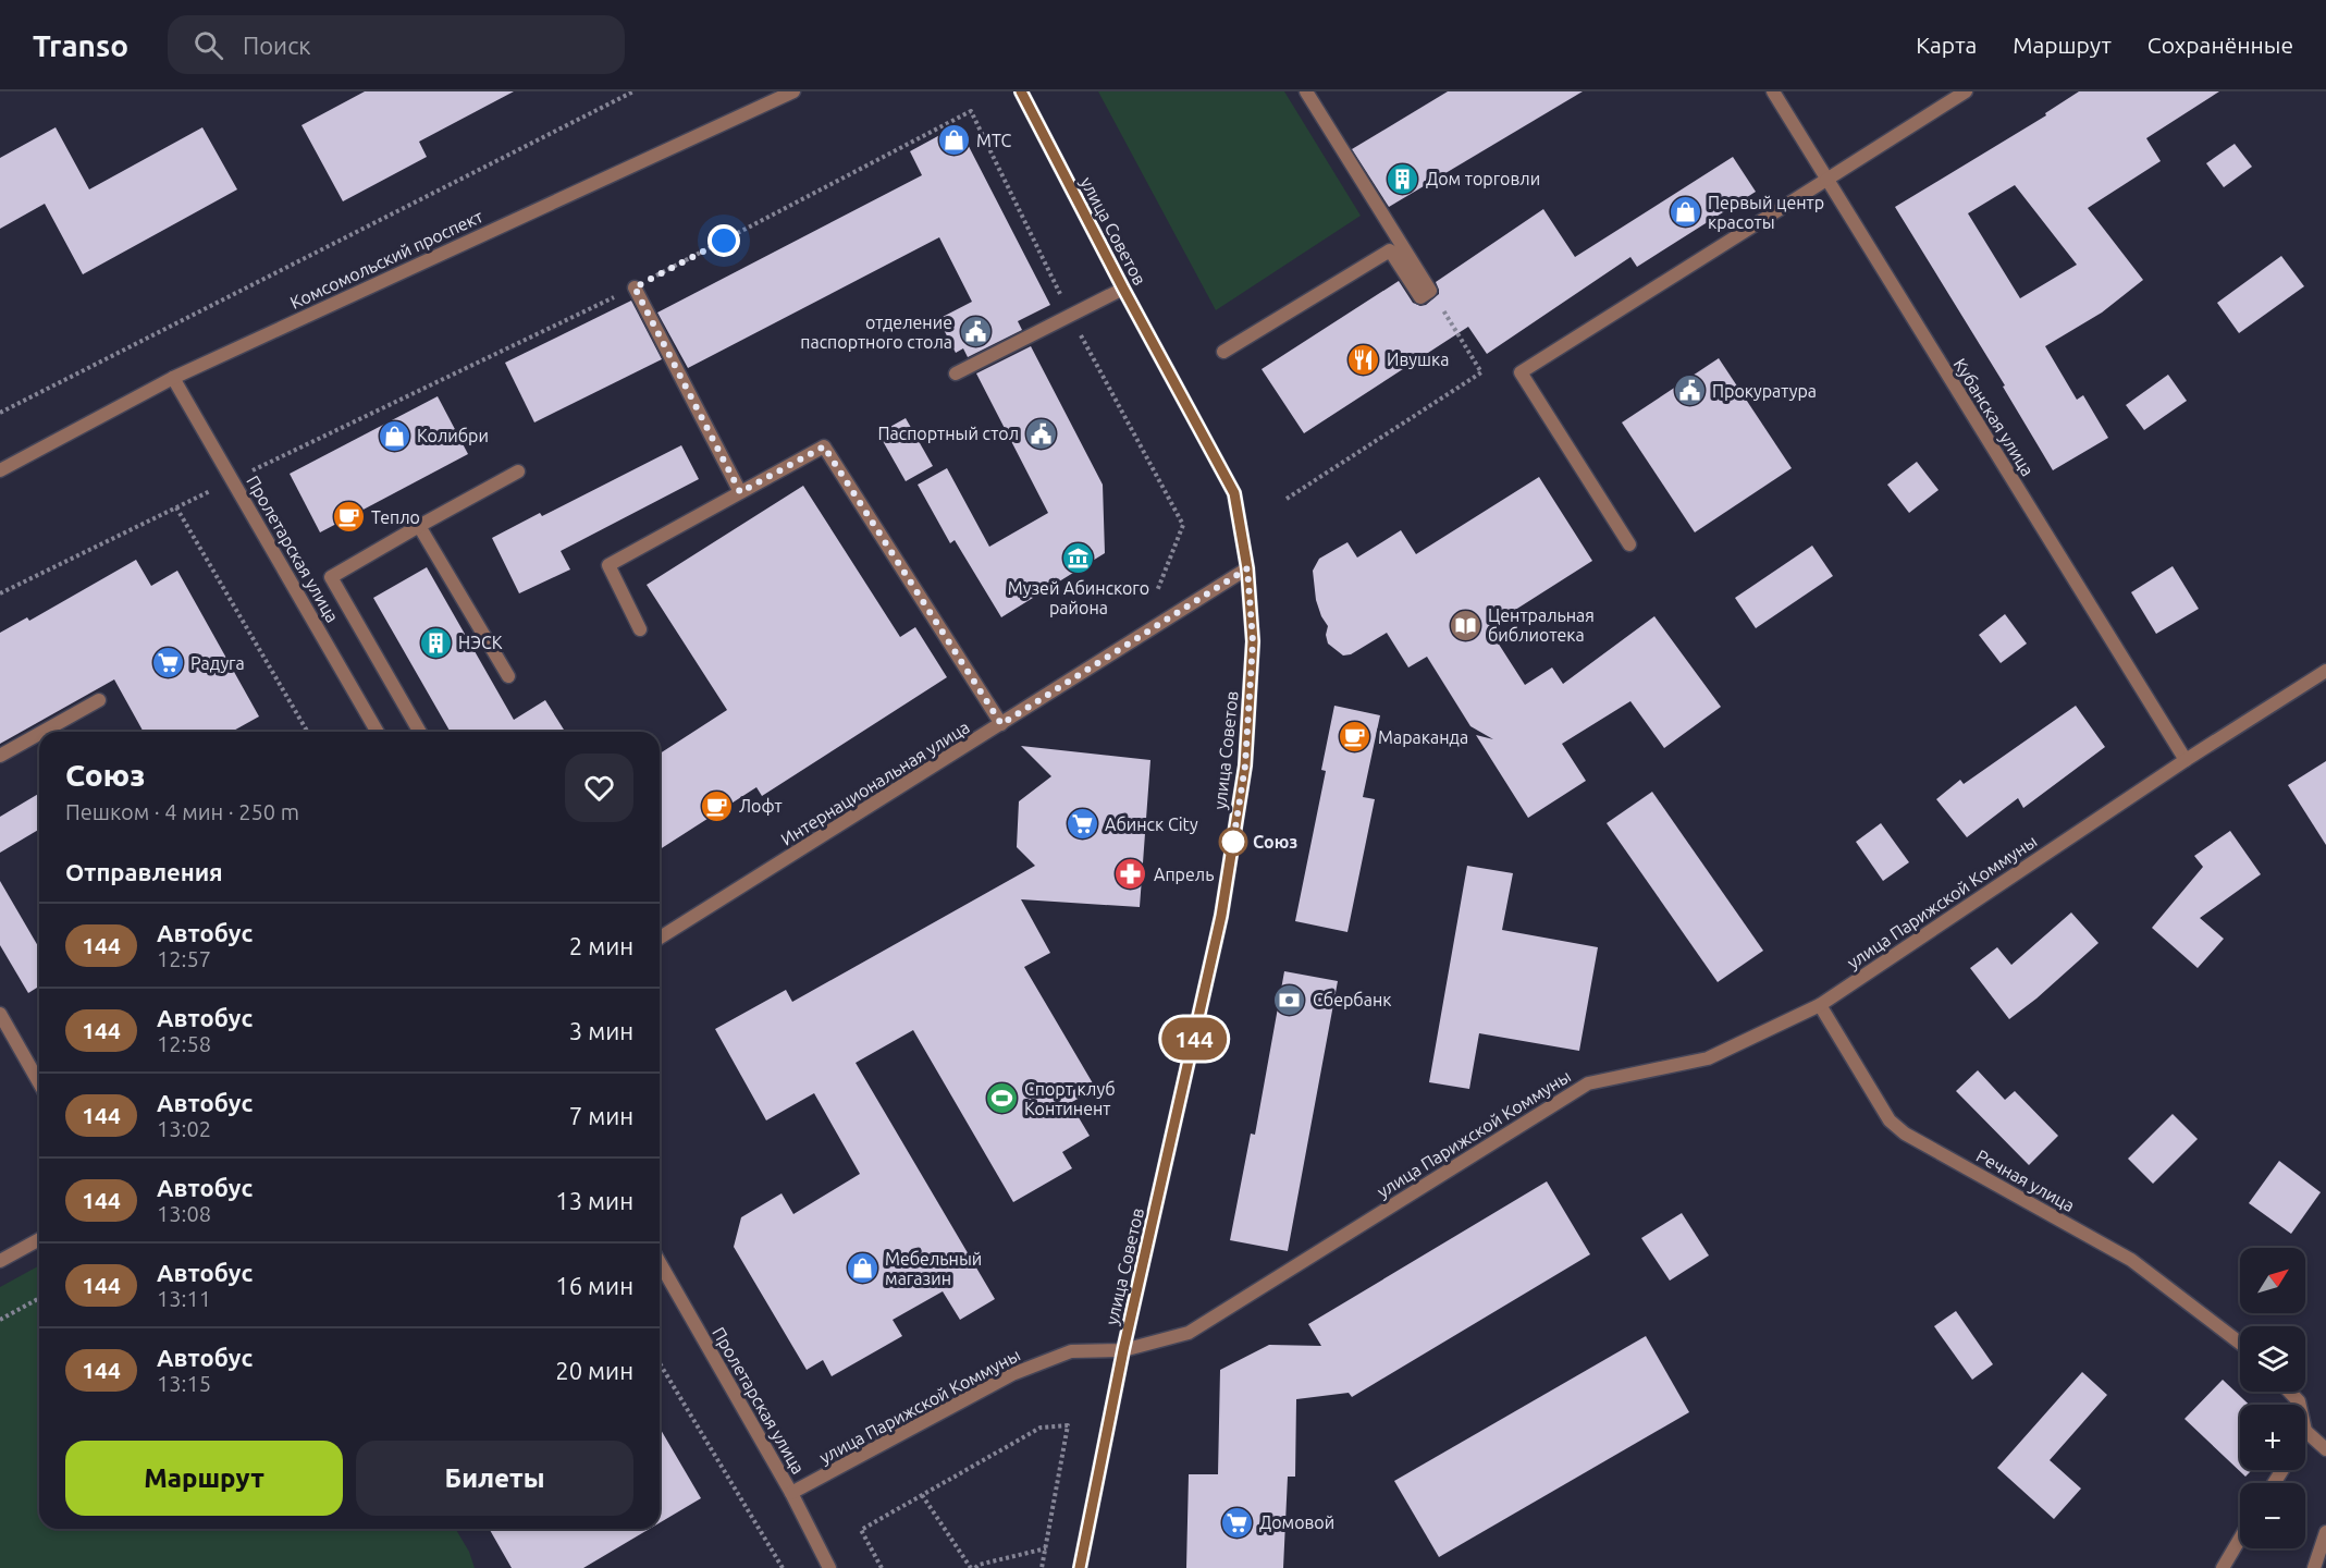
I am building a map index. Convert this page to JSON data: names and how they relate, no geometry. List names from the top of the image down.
{
  "streets": {
    "main road": ["улица Советов"],
    "street": [
      "Комсомольский проспект",
      "Кубанская улица",
      "Пролетарская улица",
      "Интернациональная улица",
      "улица Парижской Коммуны",
      "Речная улица"
    ]
  },
  "crossings": [
    ["улица Советов", "Интернациональная улица"],
    ["улица Советов", "улица Парижской Коммуны"],
    ["Комсомольский проспект", "Пролетарская улица"],
    ["Кубанская улица", "улица Парижской Коммуны"],
    ["Пролетарская улица", "улица Парижской Коммуны"],
    ["улица Парижской Коммуны", "Речная улица"]
  ],
  "places": {
    "shop": [
      "МТС",
      "Первый центр красоты",
      "Колибри",
      "Мебельный магазин"
    ],
    "building": ["Дом торговли", "НЭСК"],
    "public building": ["отделение паспортного стола", "Прокуратура", "Паспортный стол"],
    "restaurant": ["Ивушка"],
    "cafe": ["Тепло", "Мараканда", "Лофт"],
    "museum": ["Музей Абинского района"],
    "library": ["Центральная библиотека"],
    "supermarket": ["Радуга", "Абинск City", "Домовой"],
    "other": ["Союз"],
    "pharmacy": ["Апрель"],
    "bank": ["Сбербанк"],
    "sports": ["Спорт клуб Континент"]
  },
  "lines": ["bus line 144"],
  "north": "top right",
  "page": {
    "header": "Transo",
    "search": "Поиск",
    "nav": ["Карта", "Маршрут", "Сохранённые"],
    "on_map": "144",
    "heading": [
      ["Союз", "Пешком · 4 мин · 250 m"],
      "Отправления"
    ],
    "list": [
      {
        "mark": "144",
        "name": "Автобус",
        "note": "12:57",
        "value": "2 мин"
      },
      {
        "mark": "144",
        "name": "Автобус",
        "note": "12:58",
        "value": "3 мин"
      },
      {
        "mark": "144",
        "name": "Автобус",
        "note": "13:02",
        "value": "7 мин"
      },
      {
        "mark": "144",
        "name": "Автобус",
        "note": "13:08",
        "value": "13 мин"
      },
      {
        "mark": "144",
        "name": "Автобус",
        "note": "13:11",
        "value": "16 мин"
      },
      {
        "mark": "144",
        "name": "Автобус",
        "note": "13:15",
        "value": "20 мин"
      }
    ],
    "map_buttons": ["+", "−"],
    "buttons": ["Маршрут", "Билеты"]
  }
}
